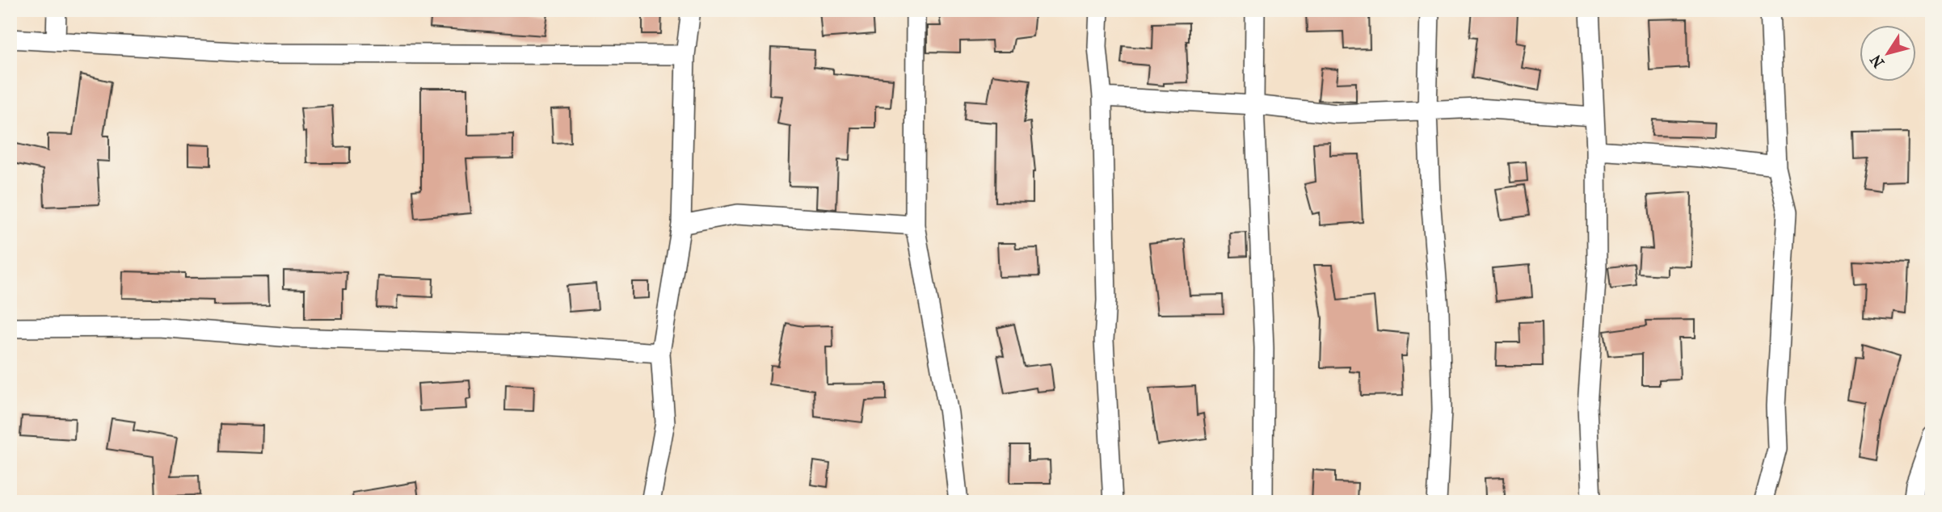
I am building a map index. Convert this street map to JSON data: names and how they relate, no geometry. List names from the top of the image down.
{
  "north": "bottom left"
}
